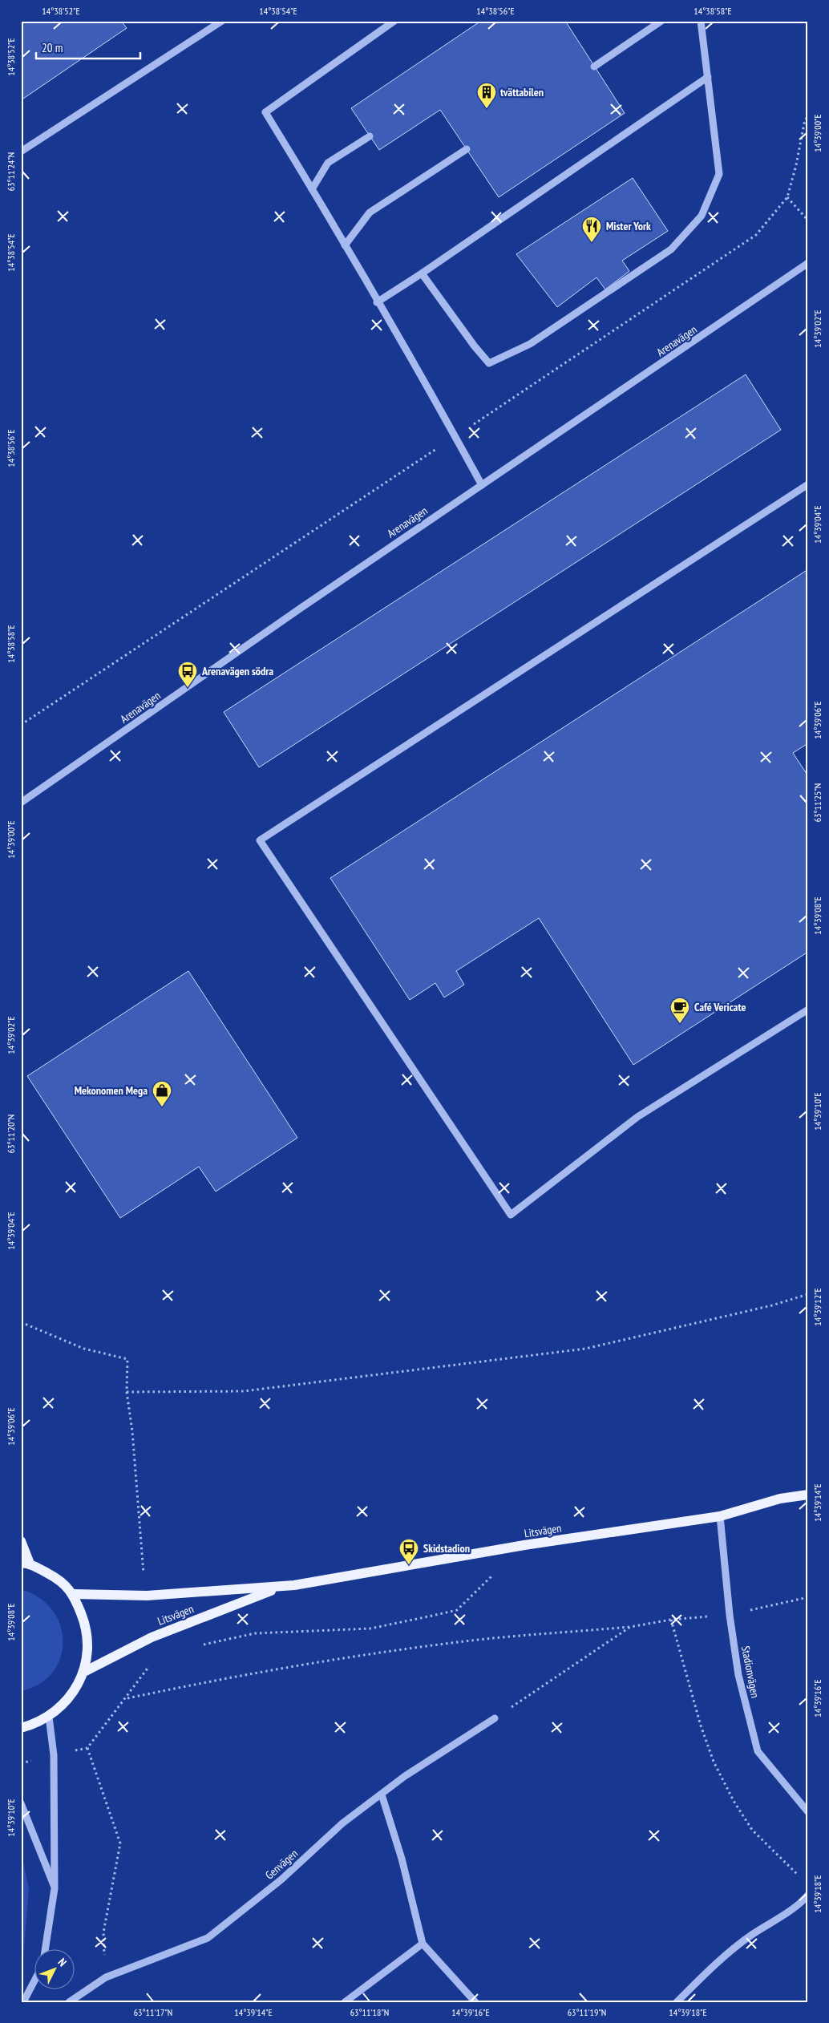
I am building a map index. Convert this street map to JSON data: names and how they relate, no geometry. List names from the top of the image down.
{
  "streets": {
    "main road": ["Litsvägen"],
    "street": ["Arenavägen", "Stadionvägen", "Genvägen"]
  },
  "crossings": [
    ["Litsvägen", "Stadionvägen"]
  ],
  "places": {
    "building": ["tvättabilen"],
    "restaurant": ["Mister York"],
    "bus stop": ["Arenavägen södra", "Skidstadion"],
    "cafe": ["Café Vericate"],
    "shop": ["Mekonomen Mega"]
  },
  "scale_bar": "20 m",
  "north": "top right",
  "coordinates": [
    "14°38'52\"E",
    "14°38'54\"E",
    "14°38'56\"E",
    "14°38'58\"E",
    "14°39'00\"E",
    "63°11'24\"N",
    "14°39'02\"E",
    "14°39'04\"E",
    "14°39'06\"E",
    "63°11'25\"N",
    "14°39'08\"E",
    "14°39'10\"E",
    "63°11'20\"N",
    "14°39'12\"E",
    "14°39'14\"E",
    "14°39'16\"E",
    "14°39'18\"E",
    "63°11'17\"N",
    "63°11'18\"N",
    "63°11'19\"N"
  ]
}
